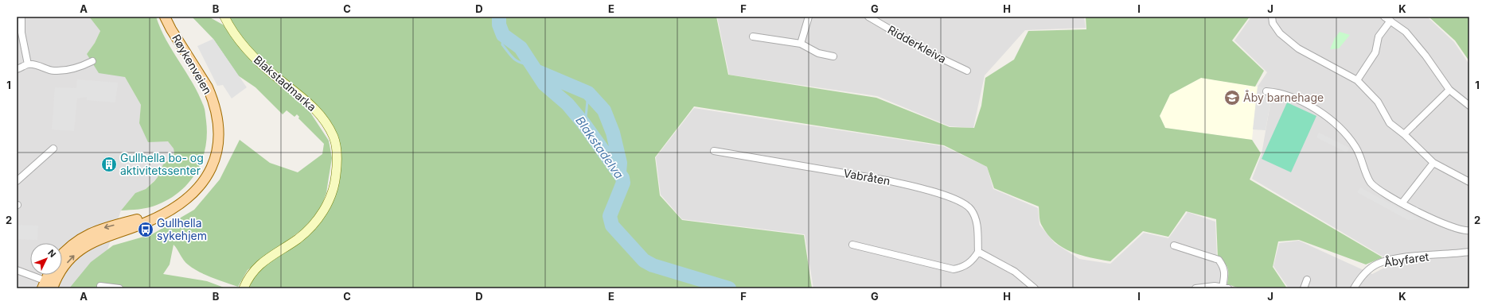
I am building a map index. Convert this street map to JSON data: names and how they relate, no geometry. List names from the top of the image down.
{
  "streets": {
    "main road": ["Røykenveien", "Blakstadmarka"],
    "street": ["Ridderkleiva", "Vabråten", "Åbyfaret"]
  },
  "water": ["Blakstadelva"],
  "places": {
    "school or university": ["Åby barnehage"],
    "building": ["Gullhella bo- og aktivitetssenter"],
    "bus stop": ["Gullhella sykehjem"]
  },
  "north": "top right",
  "grid": {
    "columns": [
      "A",
      "B",
      "C",
      "D",
      "E",
      "F",
      "G",
      "H",
      "I",
      "J",
      "K"
    ],
    "rows": ["1", "2"]
  }
}
